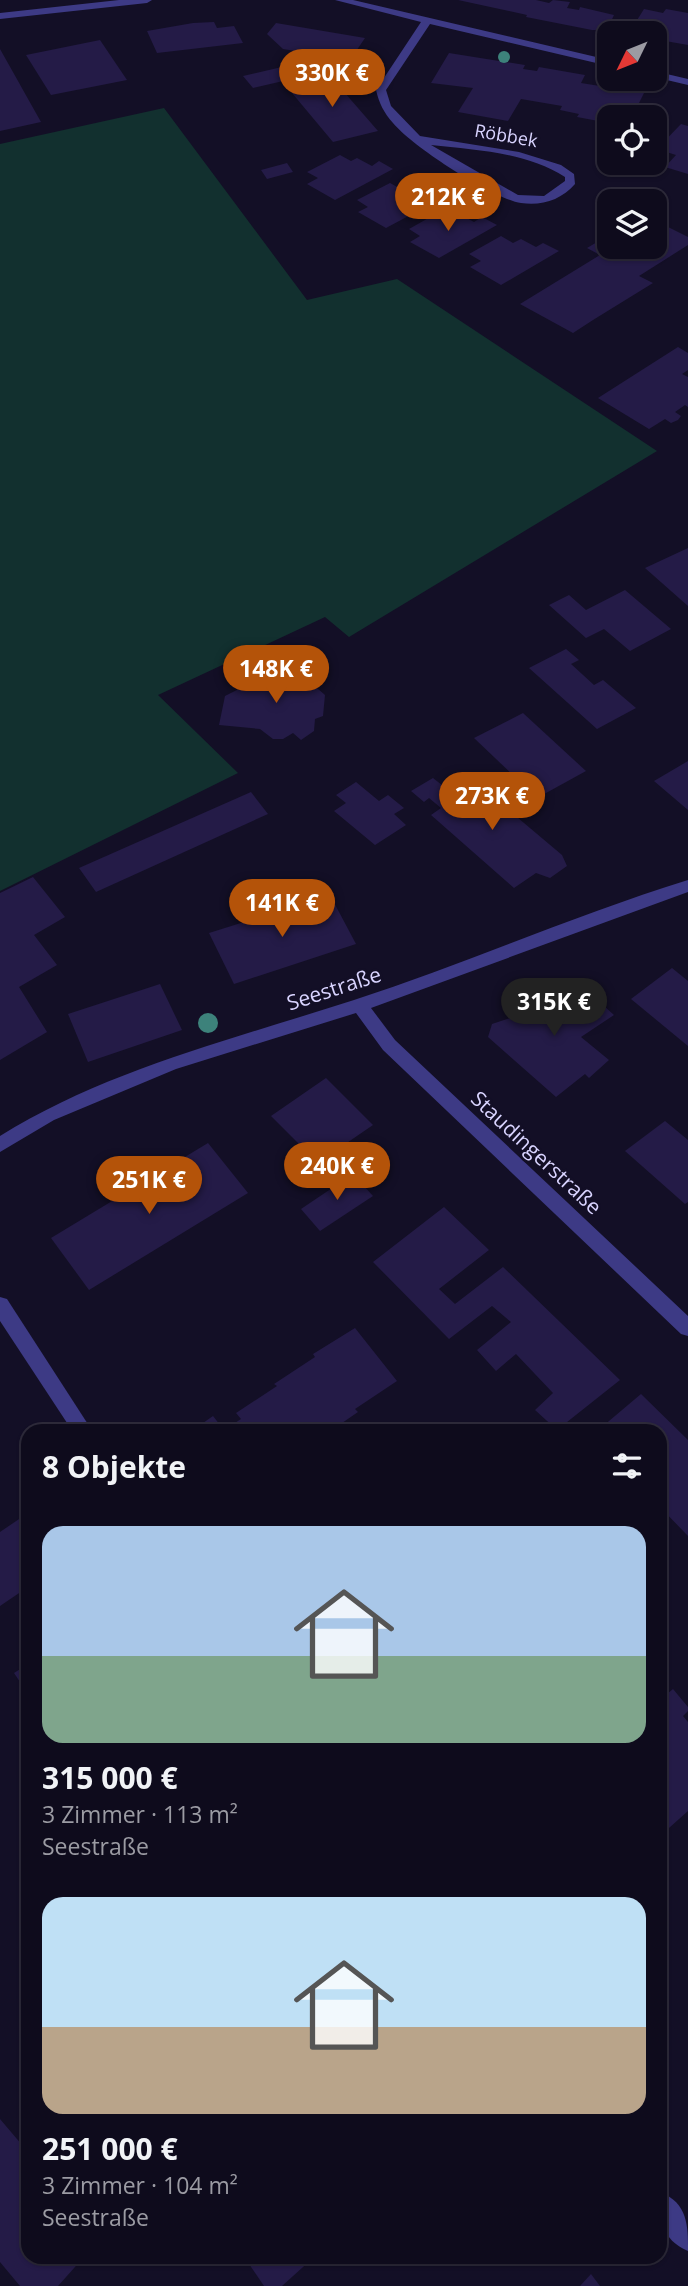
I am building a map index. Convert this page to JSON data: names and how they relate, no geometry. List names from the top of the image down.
{
  "streets": {
    "street": ["Röbbek", "Seestraße", "Staudingerstraße"]
  },
  "crossings": [
    ["Seestraße", "Staudingerstraße"]
  ],
  "north": "bottom left",
  "page": {
    "price": [
      "330K €",
      "212K €",
      "148K €",
      "273K €",
      "141K €",
      "315K €",
      "240K €",
      "251K €"
    ],
    "heading": "8 Objekte",
    "list": [
      {
        "name": "315 000 €",
        "note": "3 Zimmer · 113 m² · Seestraße"
      },
      {
        "name": "251 000 €",
        "note": "3 Zimmer · 104 m² · Seestraße"
      }
    ]
  }
}
